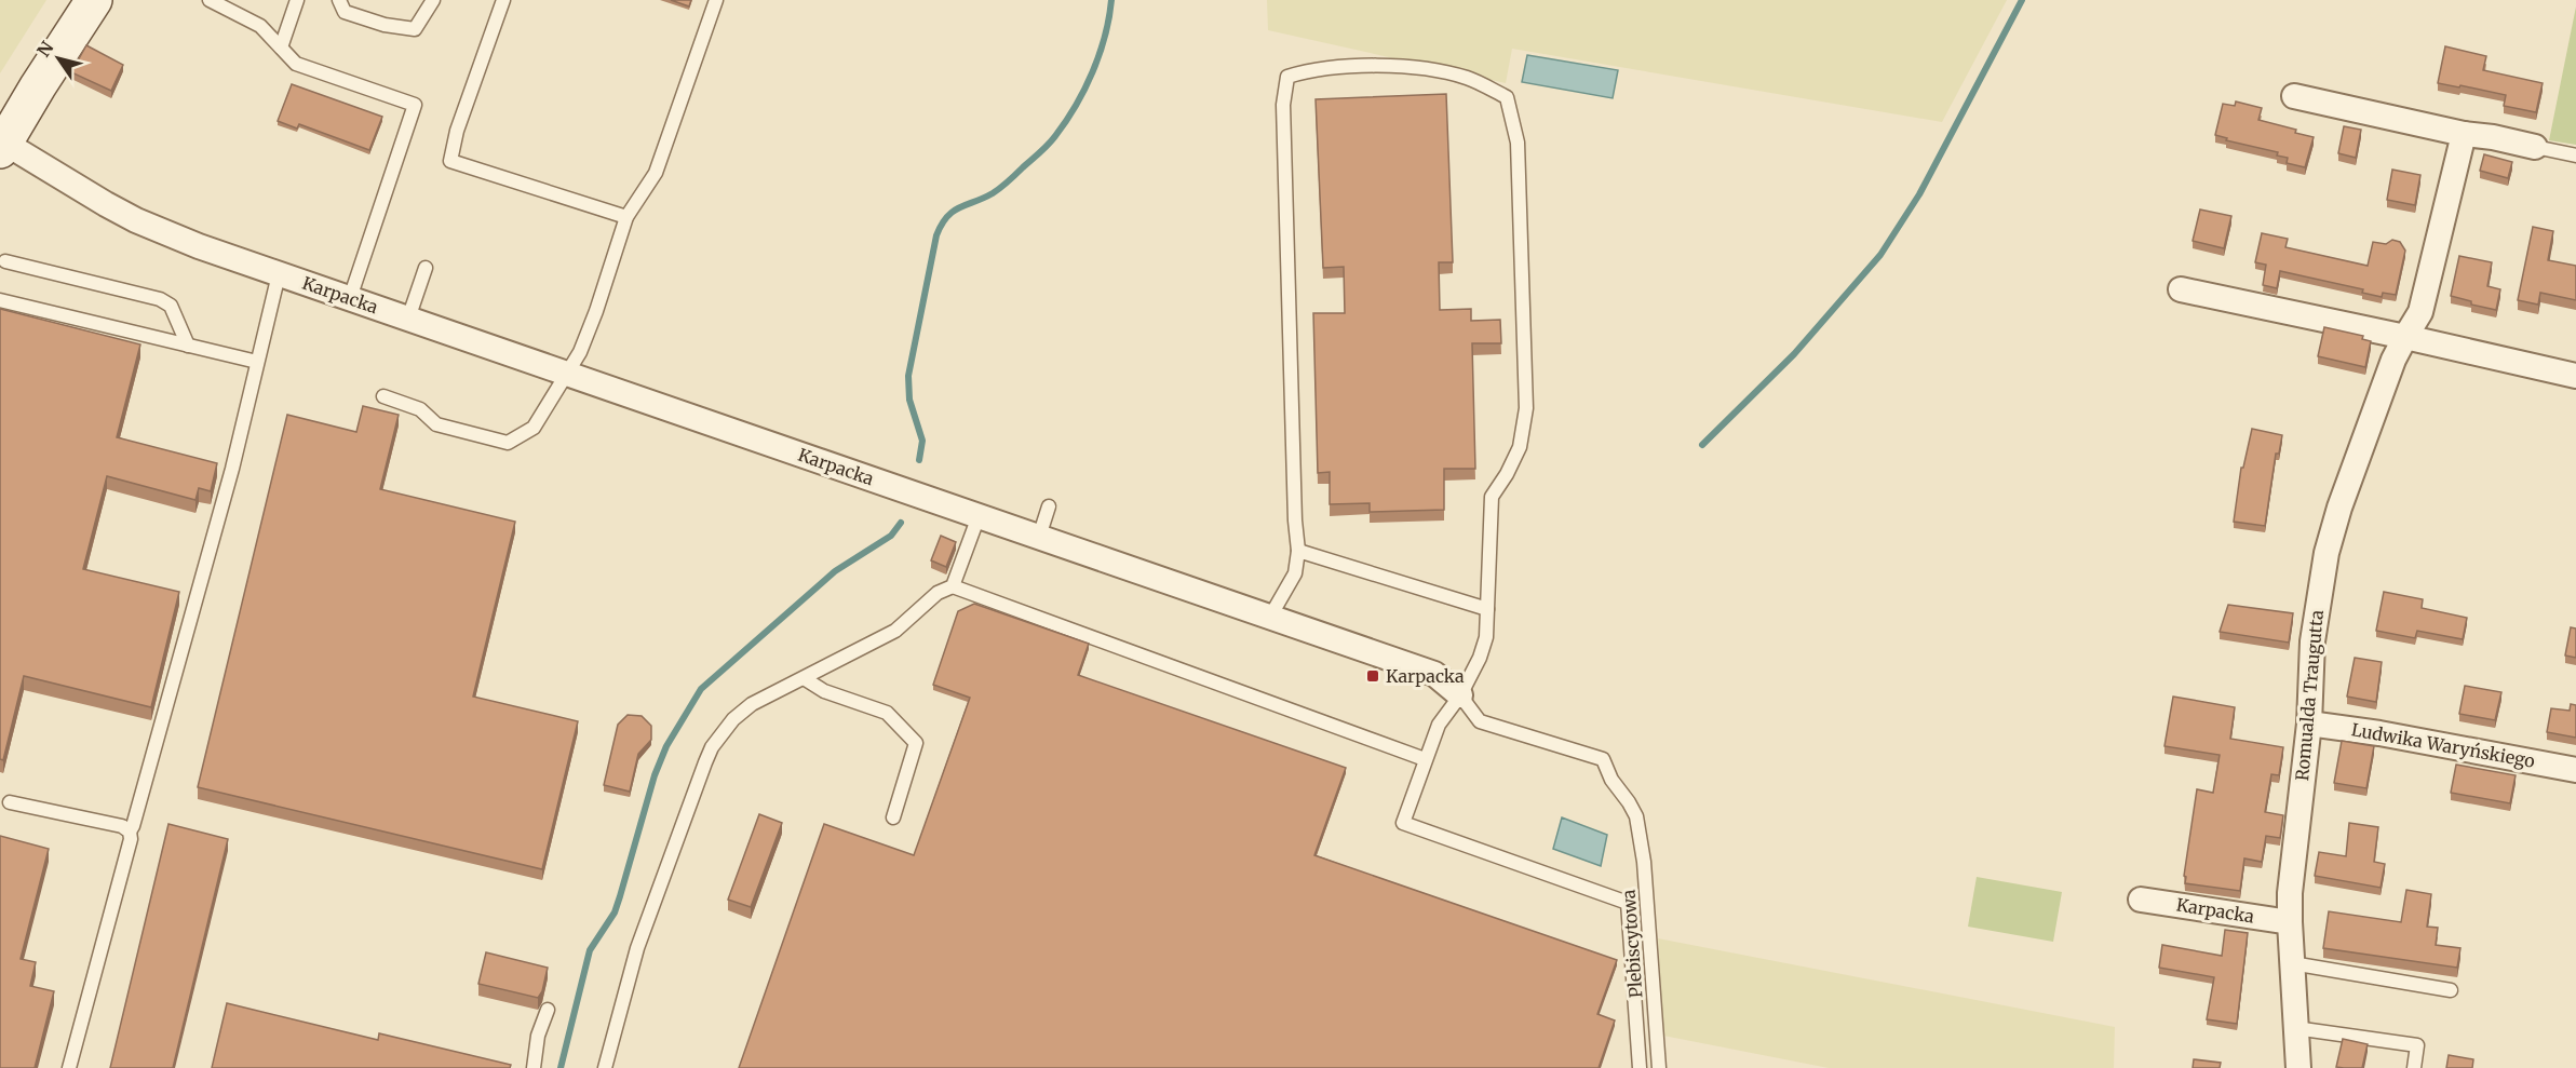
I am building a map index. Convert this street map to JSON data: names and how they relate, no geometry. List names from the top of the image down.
{
  "streets": {
    "street": ["Karpacka", "Romualda Traugutta", "Ludwika Waryńskiego"],
    "lane": ["Plebiscytowa"]
  },
  "crossings": [
    ["Karpacka", "Romualda Traugutta"],
    ["Karpacka", "Plebiscytowa"],
    ["Romualda Traugutta", "Ludwika Waryńskiego"]
  ],
  "places": {
    "transit": ["Karpacka"]
  },
  "north": "top left"
}
